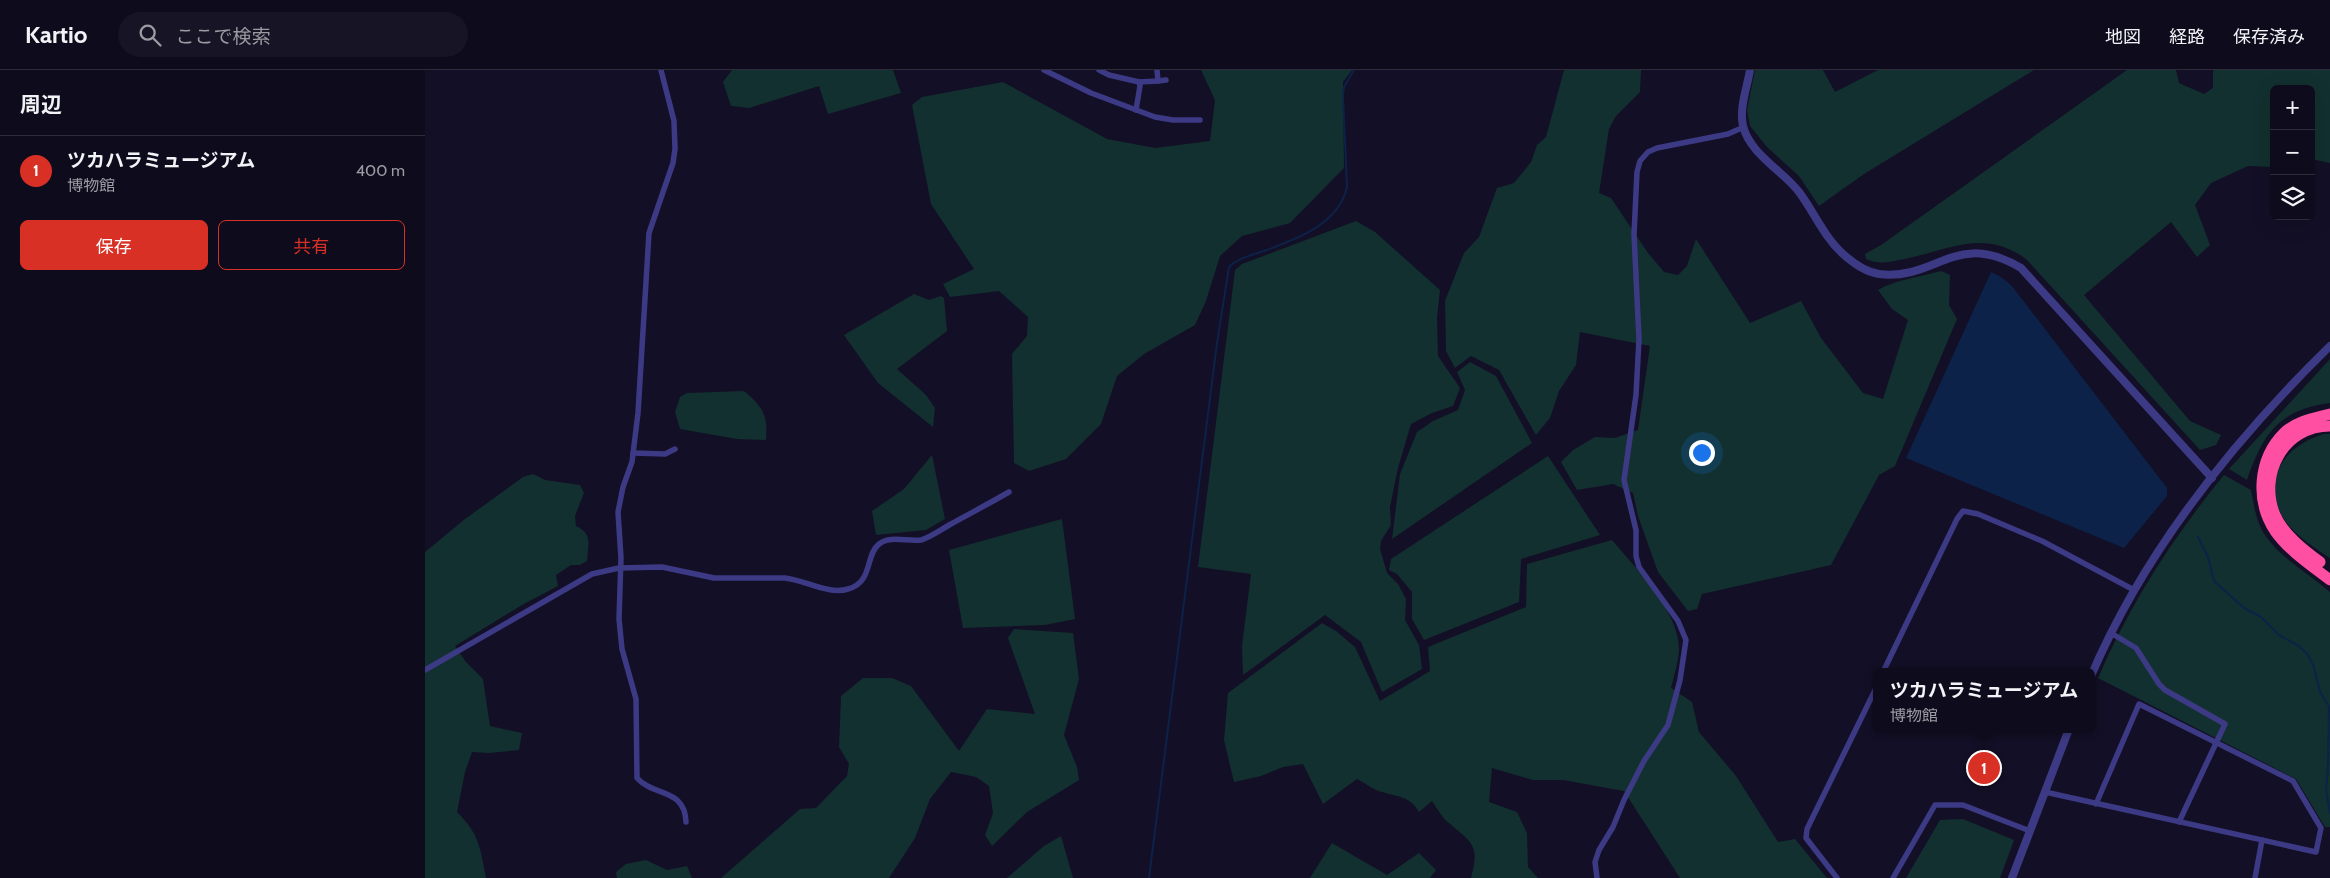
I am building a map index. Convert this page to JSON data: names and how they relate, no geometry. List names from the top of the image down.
{
  "page": {
    "header": "Kartio",
    "search": "ここで検索",
    "nav": ["地図", "経路", "保存済み"],
    "heading": "周辺",
    "map_buttons": ["+", "−"],
    "list": [
      {
        "mark": "1",
        "name": "ツカハラミュージアム",
        "note": "博物館",
        "value": "400 m"
      }
    ],
    "buttons": ["保存", "共有"],
    "popup": ["ツカハラミュージアム", "博物館"],
    "pins": "1"
  }
}
